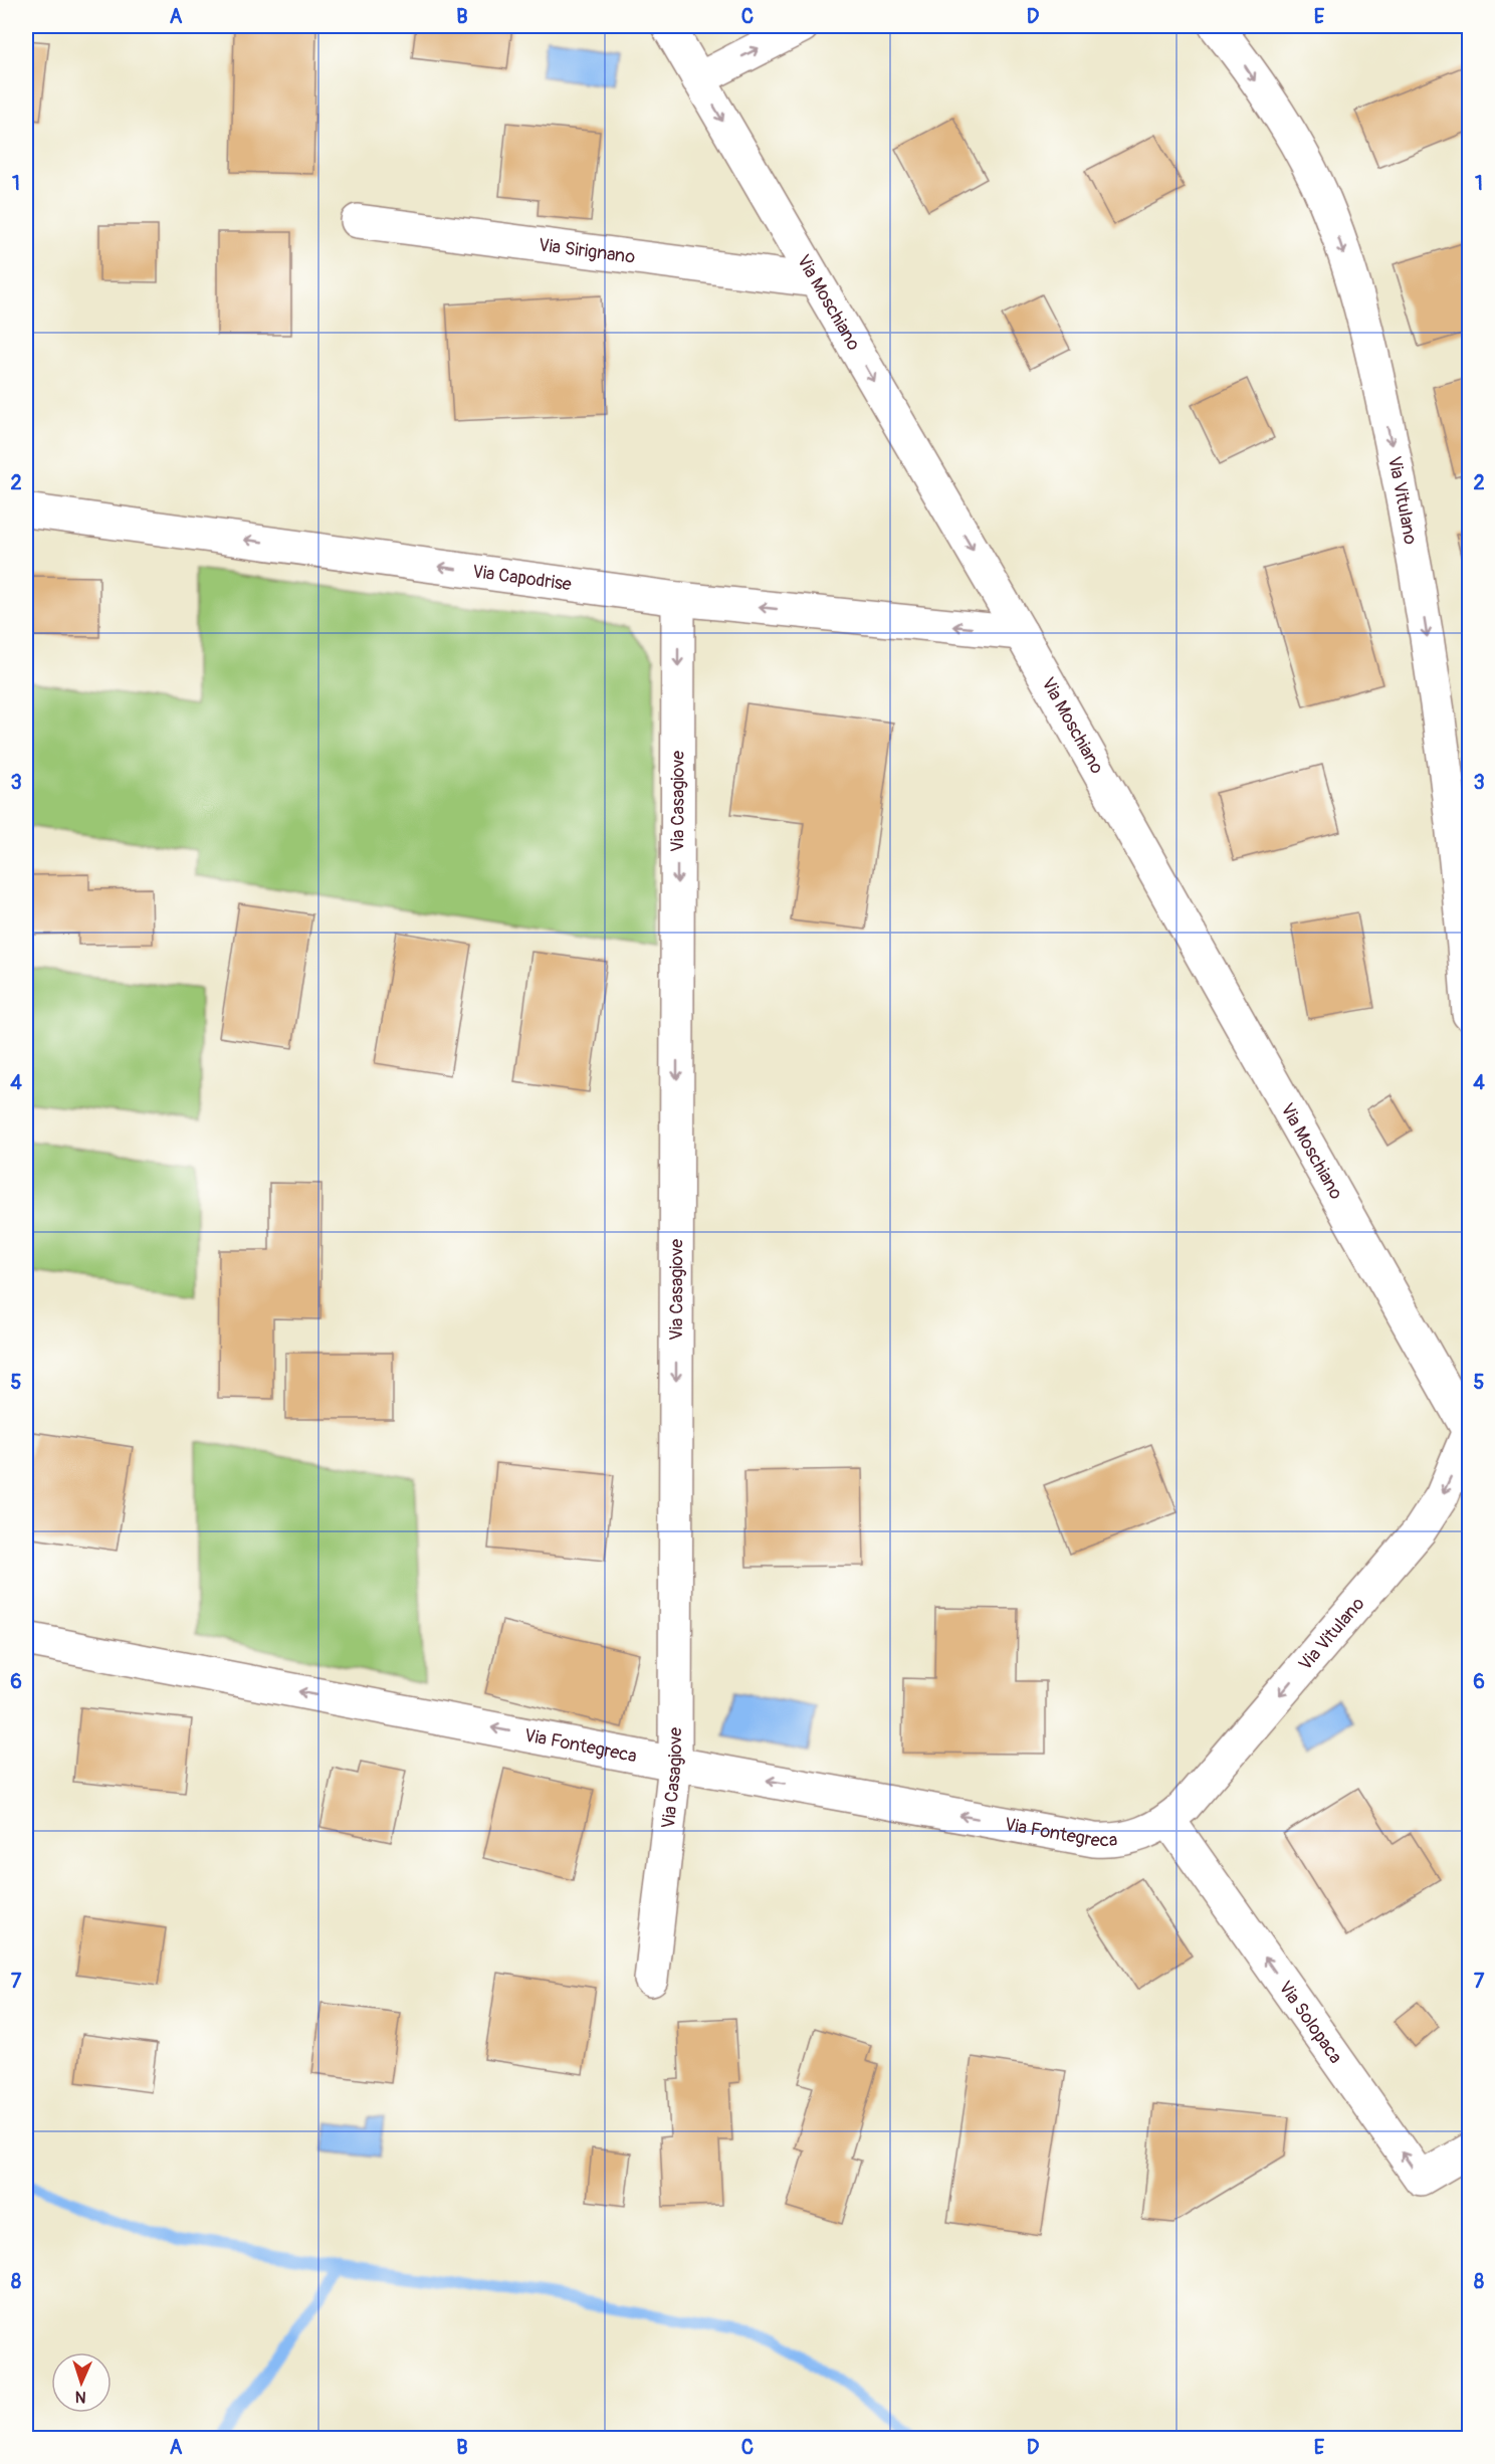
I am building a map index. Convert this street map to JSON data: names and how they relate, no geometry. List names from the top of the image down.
{
  "streets": {
    "street": [
      "Via Sirignano",
      "Via Moschiano",
      "Via Vitulano",
      "Via Capodrise",
      "Via Casagiove",
      "Via Fontegreca",
      "Via Solopaca"
    ]
  },
  "crossings": [
    ["Via Sirignano", "Via Moschiano"],
    ["Via Moschiano", "Via Vitulano"],
    ["Via Moschiano", "Via Capodrise"],
    ["Via Vitulano", "Via Fontegreca"],
    ["Via Vitulano", "Via Solopaca"],
    ["Via Capodrise", "Via Casagiove"],
    ["Via Casagiove", "Via Fontegreca"],
    ["Via Fontegreca", "Via Solopaca"]
  ],
  "one_way": [
    "Via Moschiano",
    "Via Vitulano",
    "Via Capodrise",
    "Via Casagiove",
    "Via Fontegreca",
    "Via Solopaca"
  ],
  "north": "bottom",
  "grid": {
    "columns": [
      "A",
      "B",
      "C",
      "D",
      "E"
    ],
    "rows": [
      "1",
      "2",
      "3",
      "4",
      "5",
      "6",
      "7",
      "8"
    ]
  }
}
